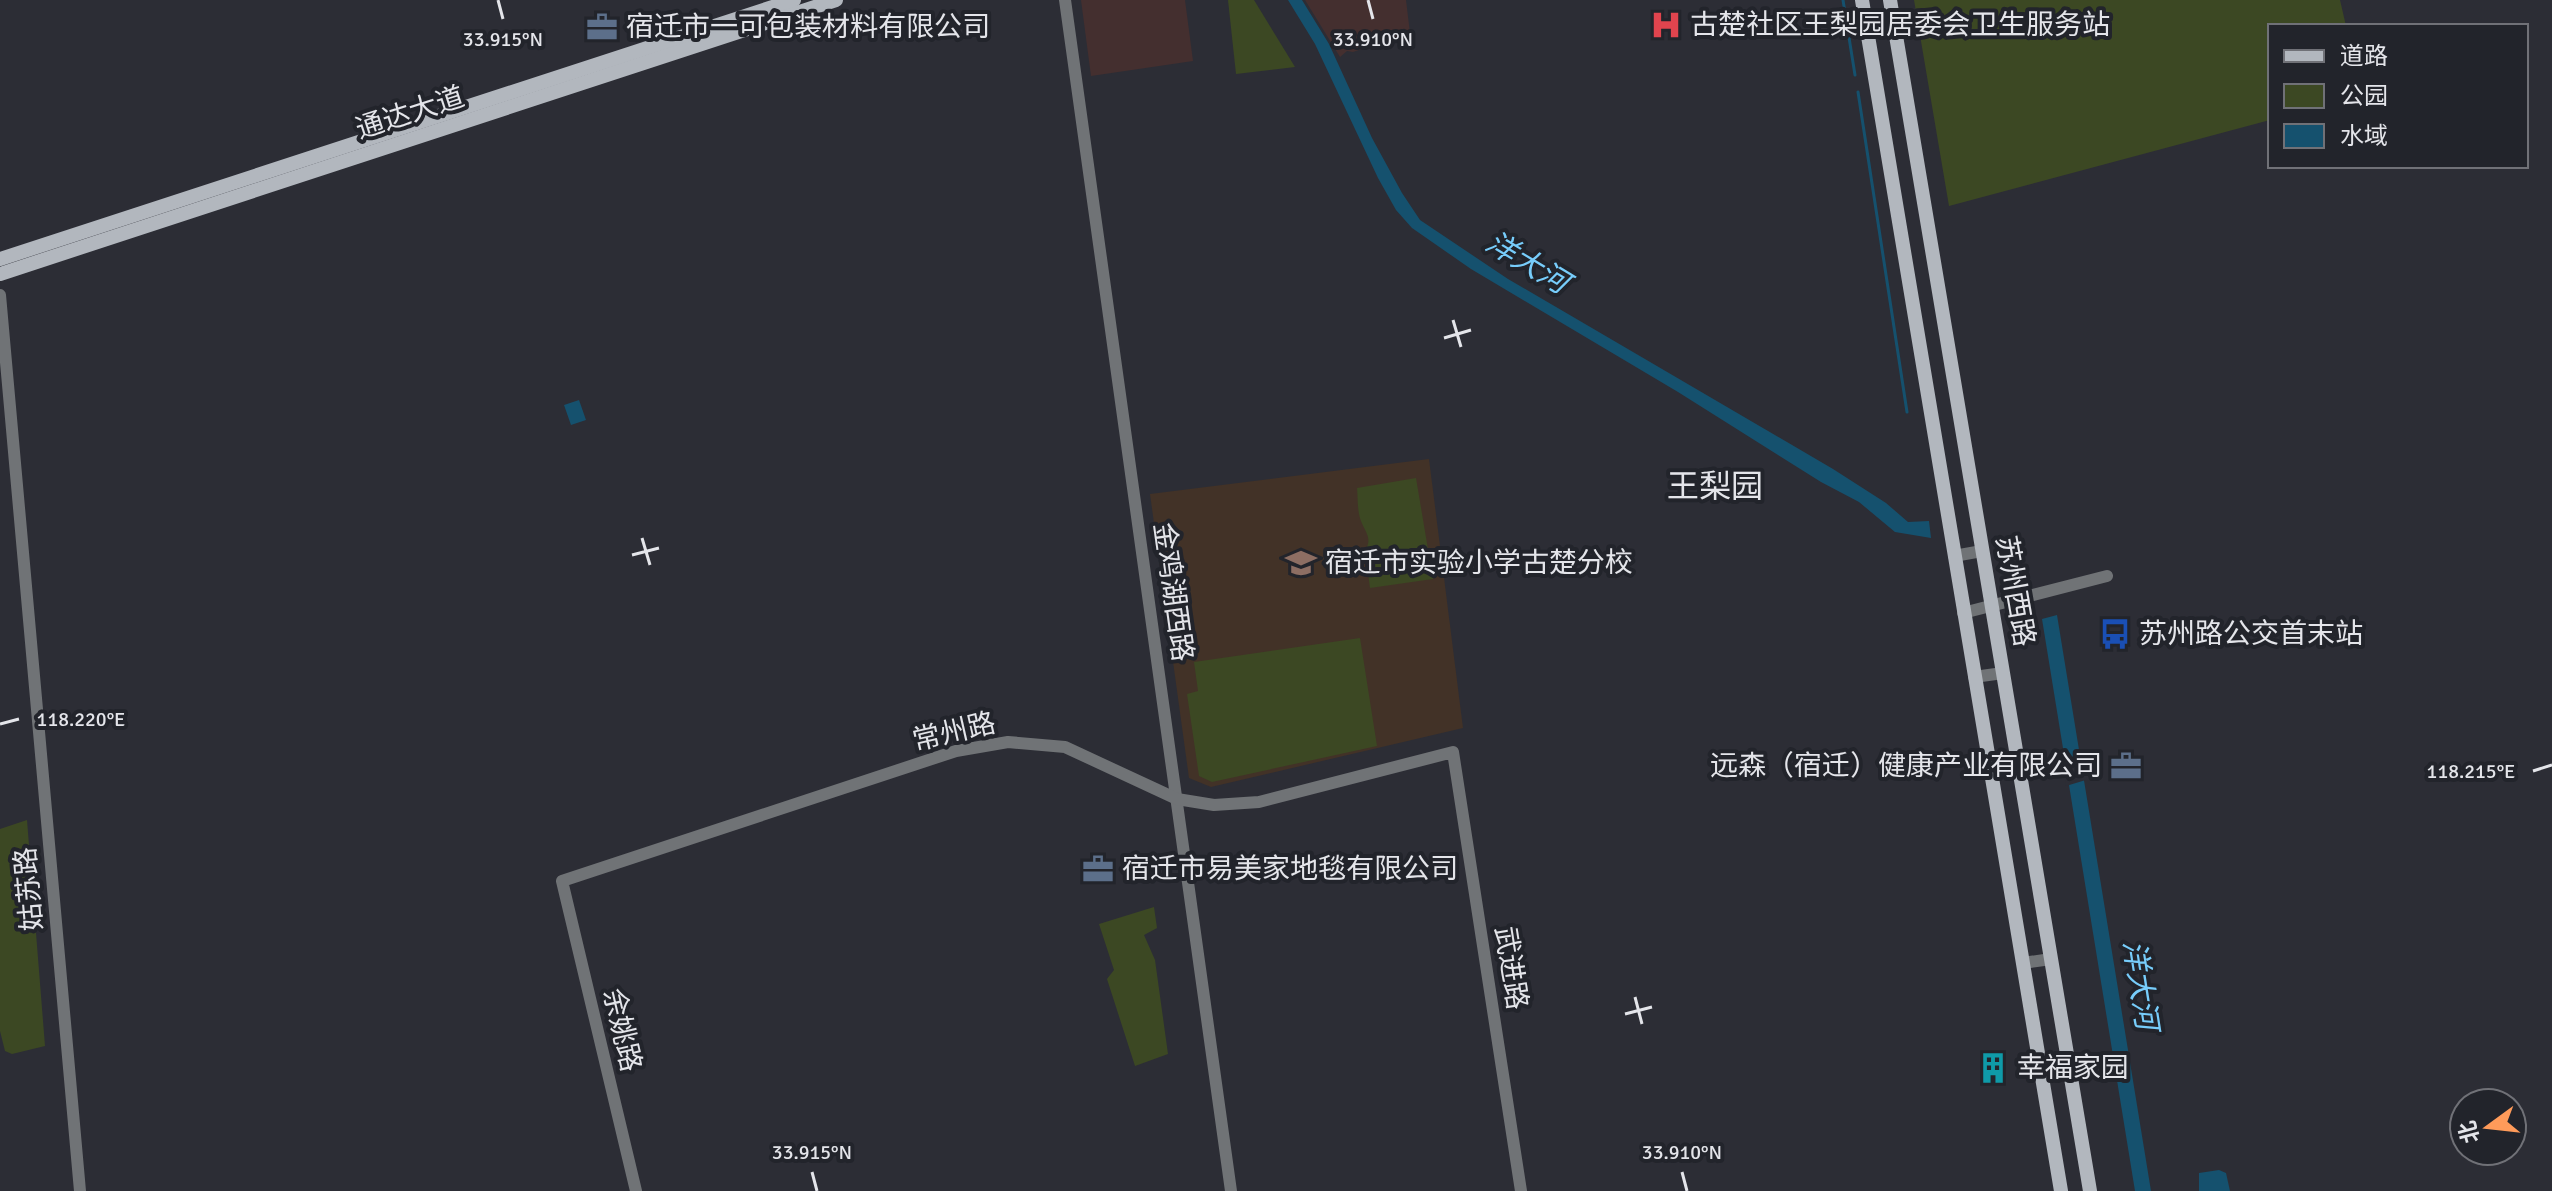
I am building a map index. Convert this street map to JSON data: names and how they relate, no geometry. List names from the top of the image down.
{
  "streets": {
    "main road": ["通达大道", "苏州西路"],
    "street": [
      "金鸡湖西路",
      "常州路",
      "姑苏路",
      "武进路",
      "余姚路"
    ]
  },
  "crossings": [
    ["金鸡湖西路", "常州路"],
    ["常州路", "武进路"],
    ["常州路", "余姚路"]
  ],
  "districts": ["王梨园"],
  "water": ["洋大河"],
  "places": {
    "hospital": ["古楚社区王梨园居委会卫生服务站"],
    "office": ["宿迁市一可包装材料有限公司", "远森（宿迁）健康产业有限公司", "宿迁市易美家地毯有限公司"],
    "school or university": ["宿迁市实验小学古楚分校"],
    "bus stop": ["苏州路公交首末站"],
    "building": ["幸福家园"]
  },
  "legend": ["道路", "公园", "水域"],
  "north": "left",
  "coordinates": [
    "33.915°N",
    "33.910°N",
    "118.220°E",
    "118.215°E"
  ]
}
